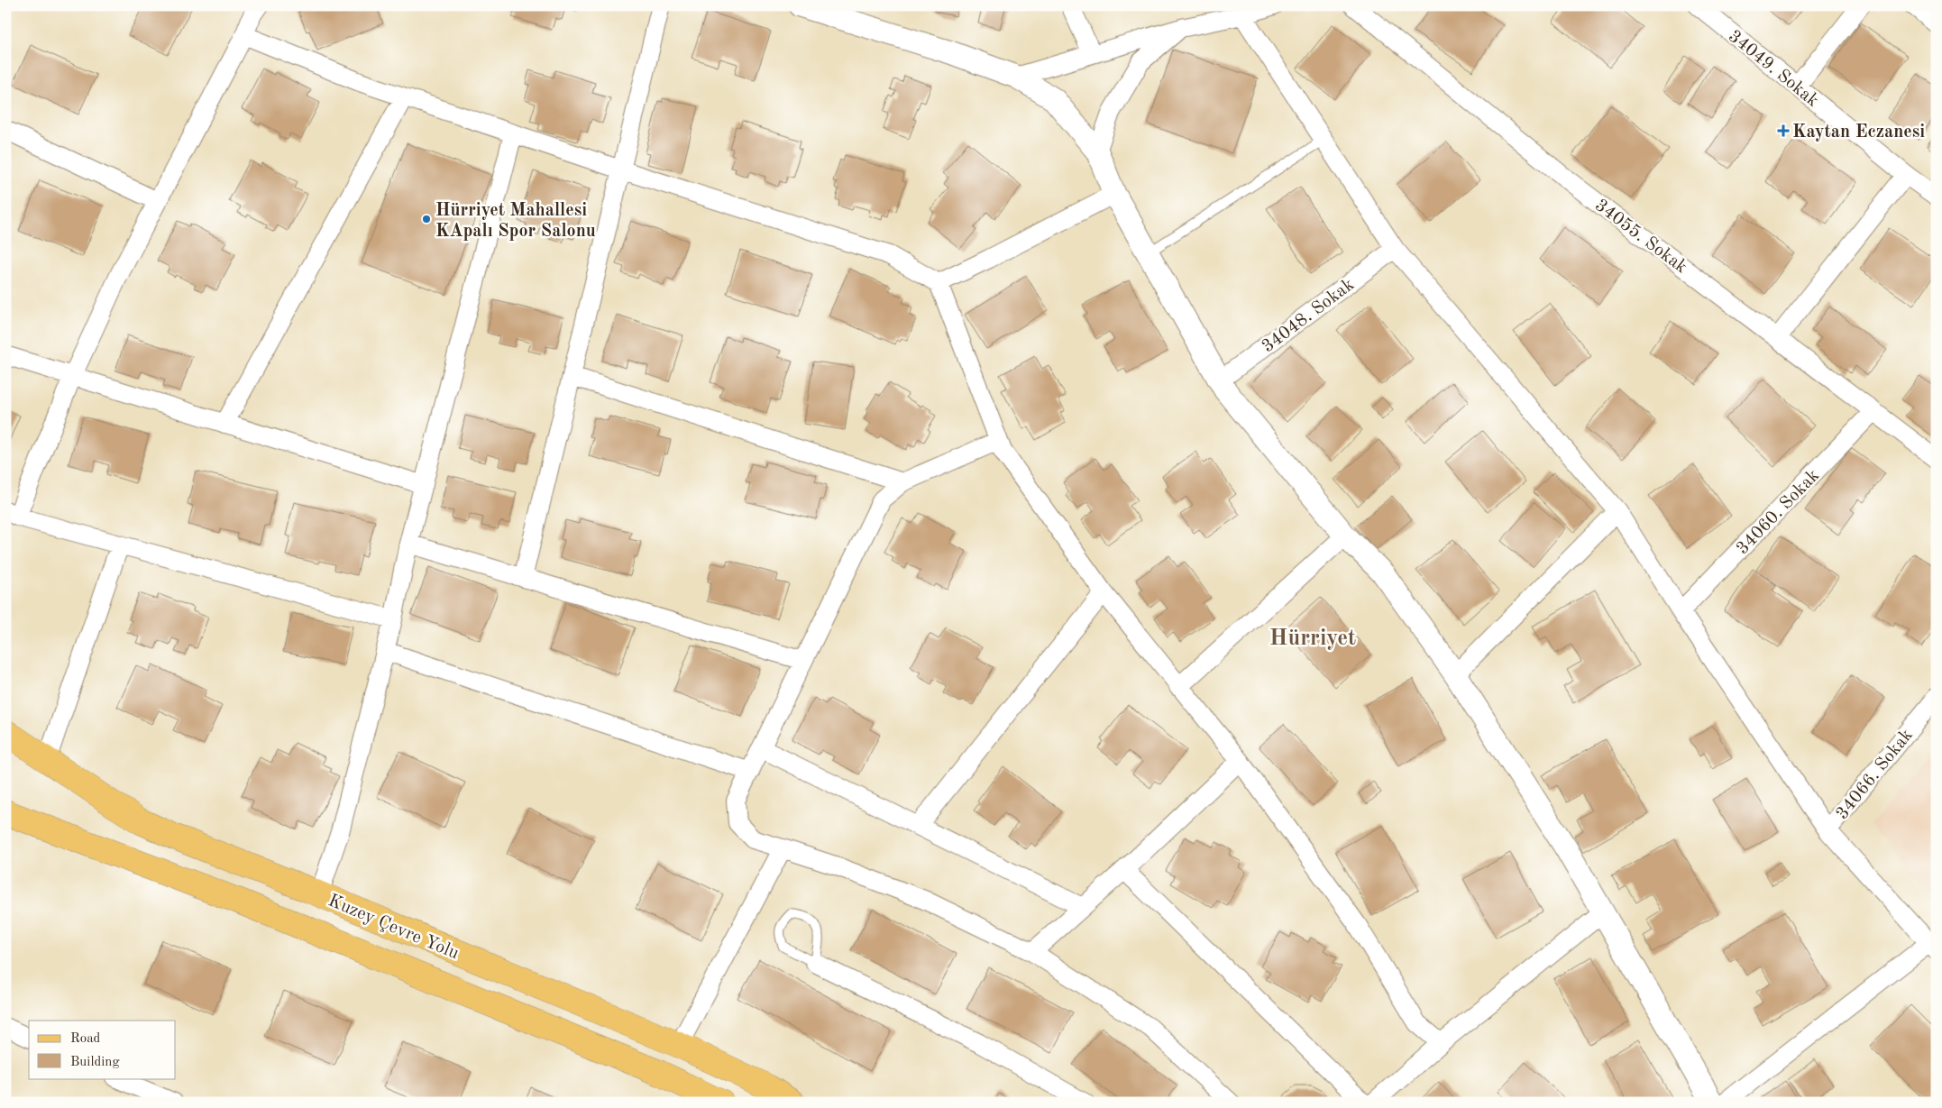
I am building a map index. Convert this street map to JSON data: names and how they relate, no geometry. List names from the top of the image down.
{
  "streets": {
    "main road": ["Kuzey Çevre Yolu"],
    "street": [
      "34049. Sokak",
      "34055. Sokak",
      "34048. Sokak",
      "34060. Sokak",
      "34066. Sokak"
    ]
  },
  "crossings": [
    ["34055. Sokak", "34060. Sokak"]
  ],
  "districts": ["Hürriyet"],
  "places": {
    "health": ["Kaytan Eczanesi"],
    "other": ["Hürriyet Mahallesi KApalı Spor Salonu"]
  },
  "legend": ["Road", "Building"]
}
